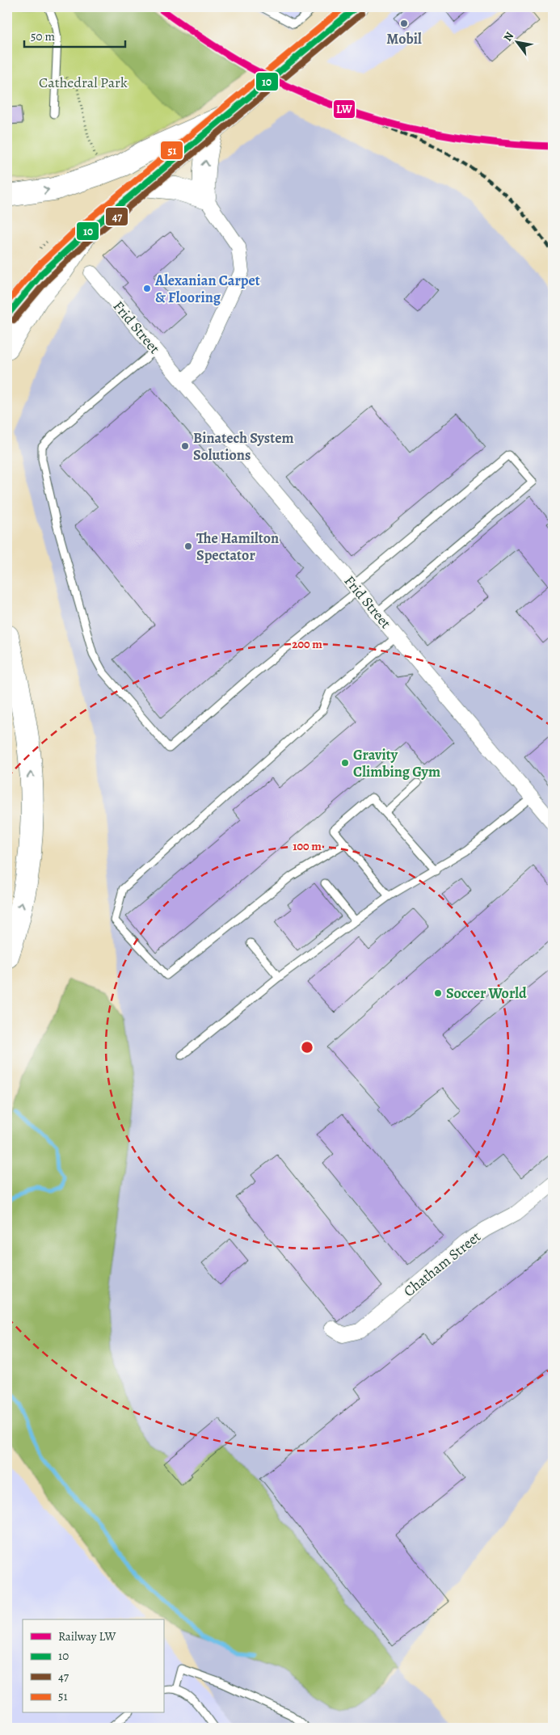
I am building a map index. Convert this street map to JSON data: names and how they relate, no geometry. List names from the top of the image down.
{
  "streets": {
    "street": ["Frid Street", "Chatham Street"]
  },
  "parks": ["Cathedral Park"],
  "places": [
    "Mobil",
    "Alexanian Carpet & Flooring",
    "Binatech System Solutions",
    "The Hamilton Spectator",
    "Gravity Climbing Gym",
    "Soccer World"
  ],
  "lines": [
    "rail line LW",
    "transit line 10",
    "transit line 51",
    "transit line 47"
  ],
  "legend": [
    "Railway LW",
    "10",
    "47",
    "51"
  ],
  "scale_bar": "50 m",
  "north": "top left",
  "rings": ["200 m", "100 m"]
}
